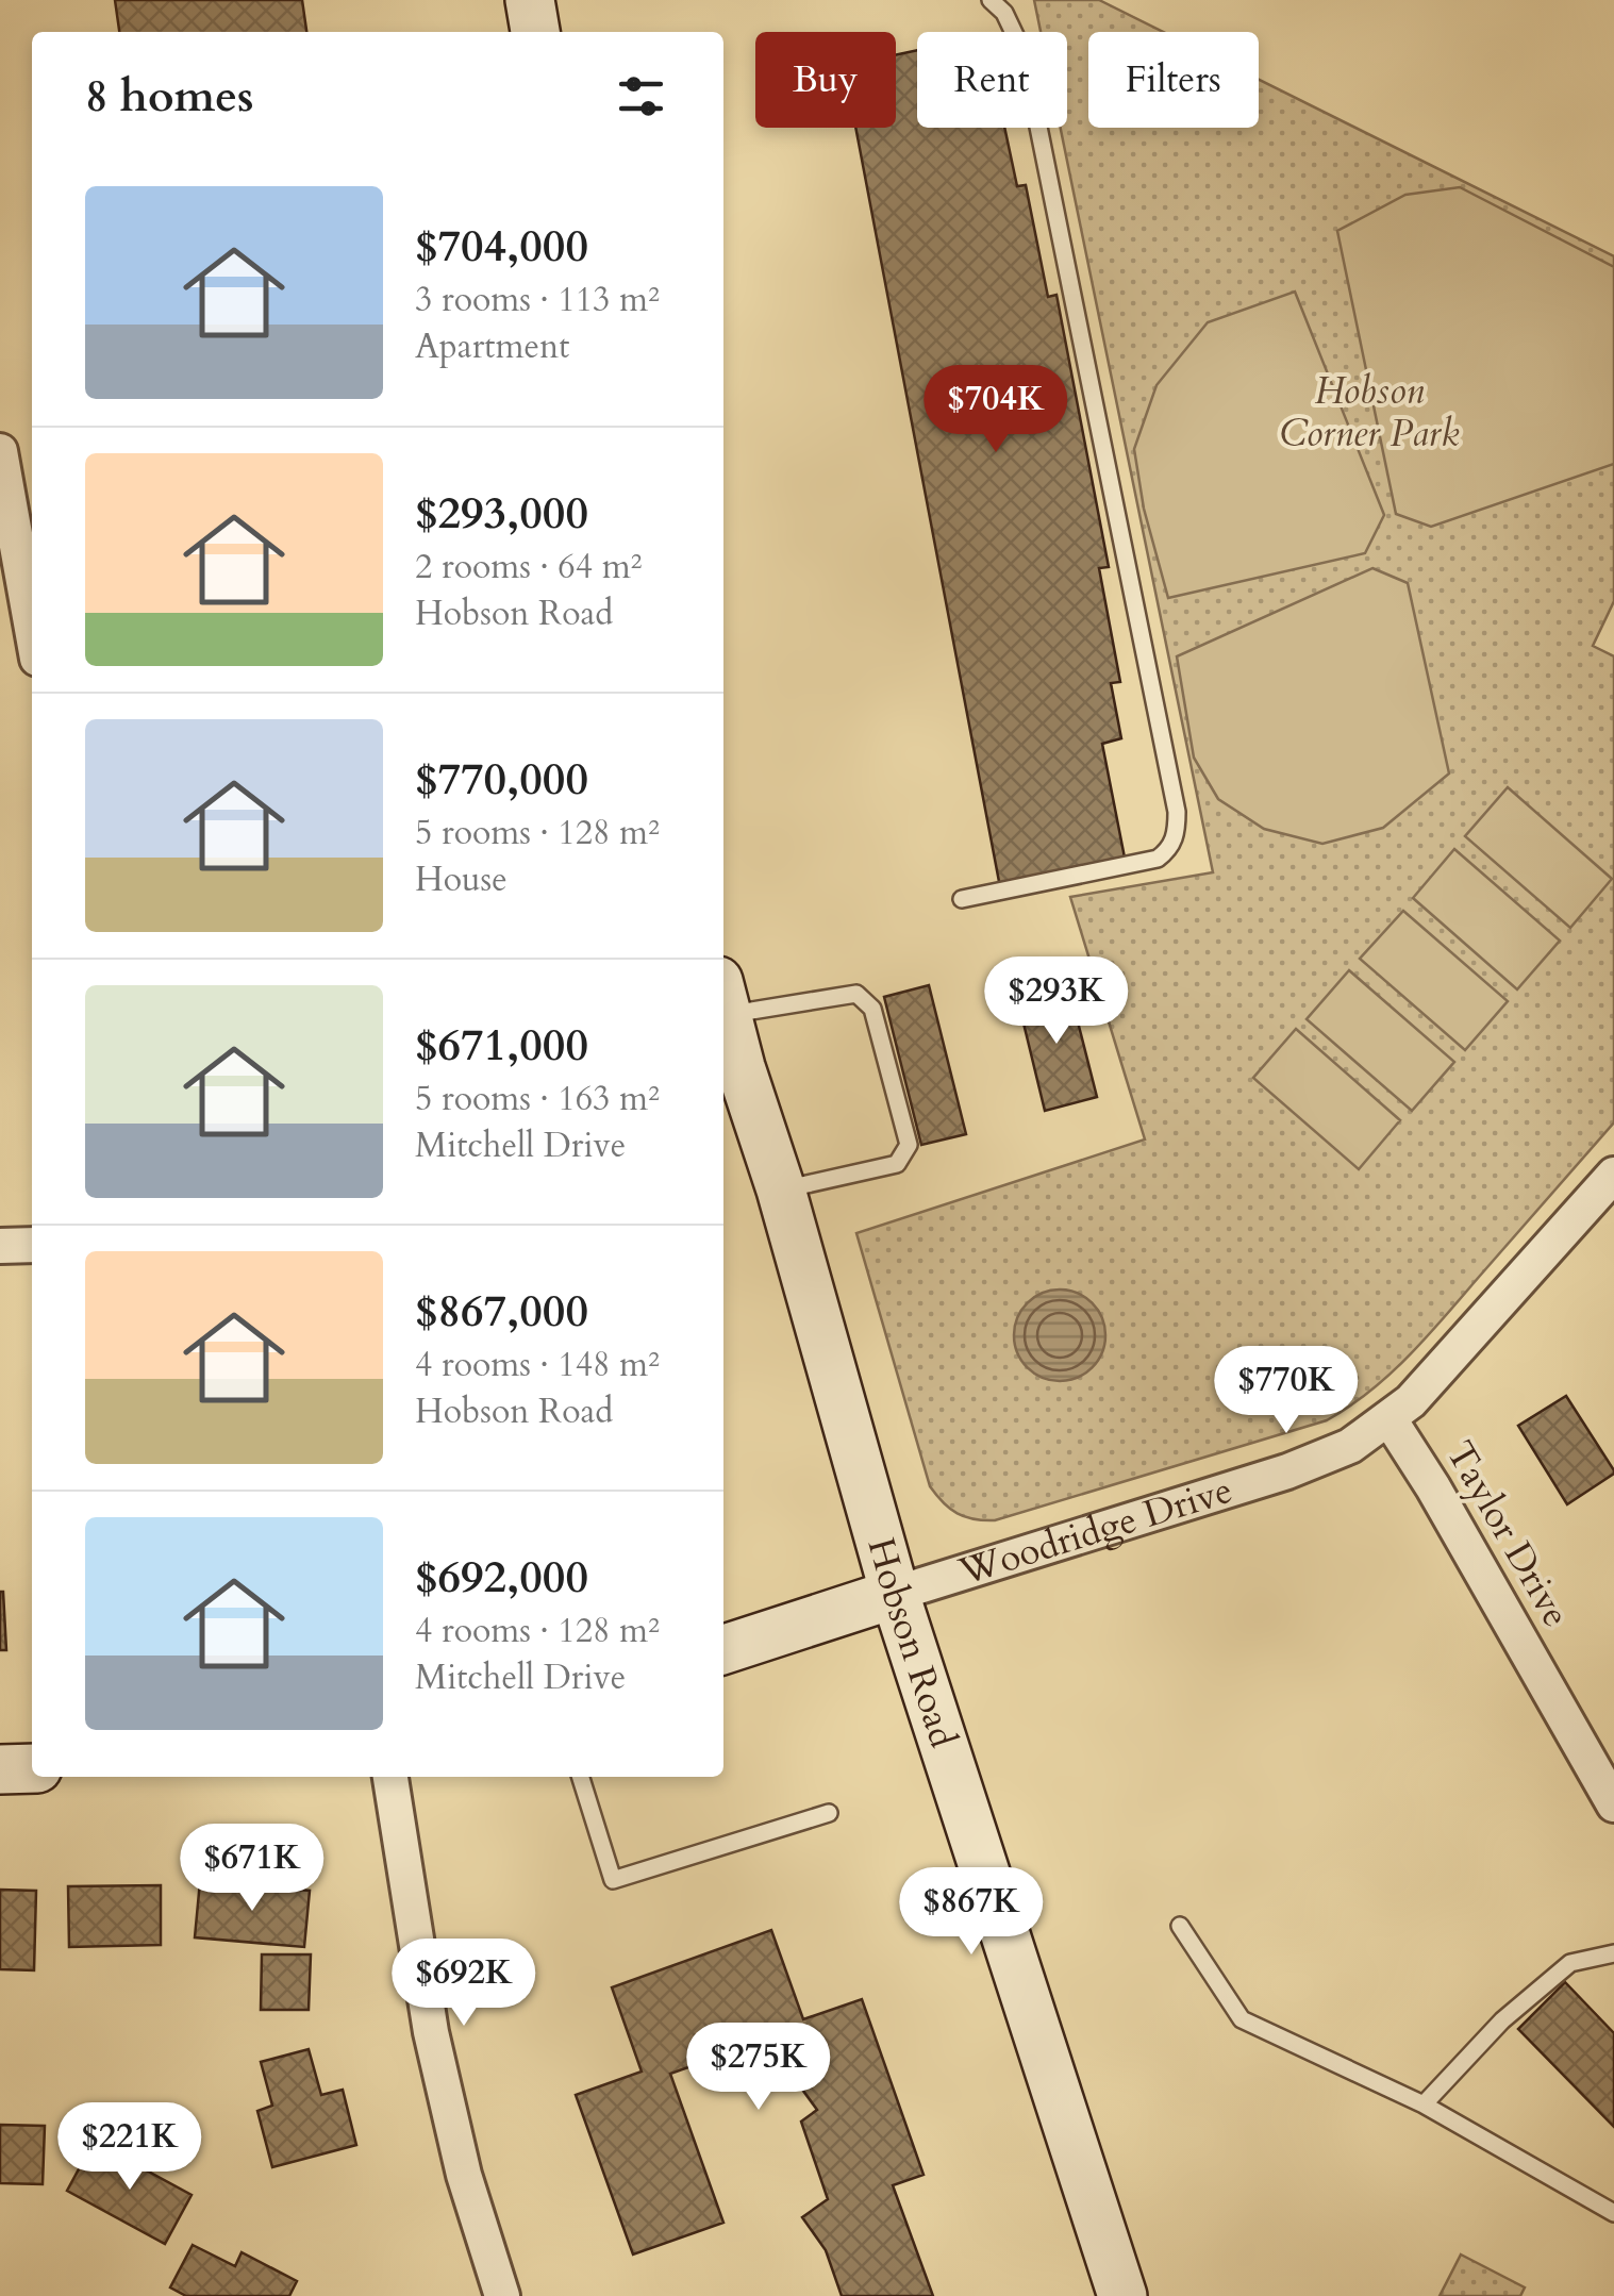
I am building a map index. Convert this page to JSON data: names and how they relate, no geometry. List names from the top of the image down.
{
  "streets": {
    "main road": ["Woodridge Drive", "Hobson Road"],
    "street": ["Taylor Drive"]
  },
  "crossings": [
    ["Woodridge Drive", "Taylor Drive"],
    ["Woodridge Drive", "Hobson Road"]
  ],
  "parks": ["Hobson Corner Park"],
  "page": {
    "chip": ["Buy", "Rent", "Filters"],
    "heading": "8 homes",
    "list": [
      {
        "name": "$704,000",
        "note": "3 rooms · 113 m² · Apartment"
      },
      {
        "name": "$293,000",
        "note": "2 rooms · 64 m² · Hobson Road"
      },
      {
        "name": "$770,000",
        "note": "5 rooms · 128 m² · House"
      },
      {
        "name": "$671,000",
        "note": "5 rooms · 163 m² · Mitchell Drive"
      },
      {
        "name": "$867,000",
        "note": "4 rooms · 148 m² · Hobson Road"
      },
      {
        "name": "$692,000",
        "note": "4 rooms · 128 m² · Mitchell Drive"
      }
    ],
    "price": [
      "$704K",
      "$293K",
      "$770K",
      "$671K",
      "$867K",
      "$692K",
      "$275K",
      "$221K"
    ]
  }
}
